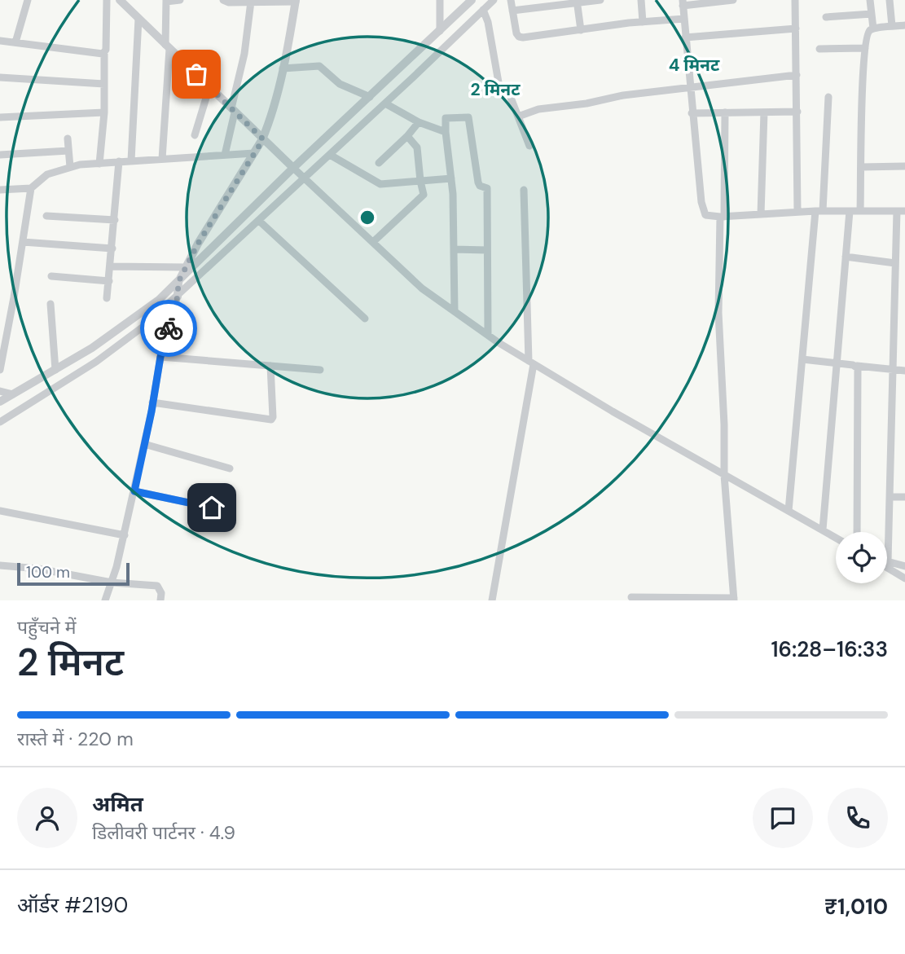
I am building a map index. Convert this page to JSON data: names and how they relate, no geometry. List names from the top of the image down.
{
  "scale_bar": "100 m",
  "page": {
    "scale": "100 m",
    "heading": ["2 मिनट", "पहुँचने में", "16:28–16:33"],
    "panel": [
      "अमित",
      "डिलीवरी पार्टनर · 4.9",
      "ऑर्डर #2190",
      "₹1,010"
    ],
    "bar": "रास्ते में · 220 m"
  },
  "rings": ["4 मिनट", "2 मिनट"]
}
